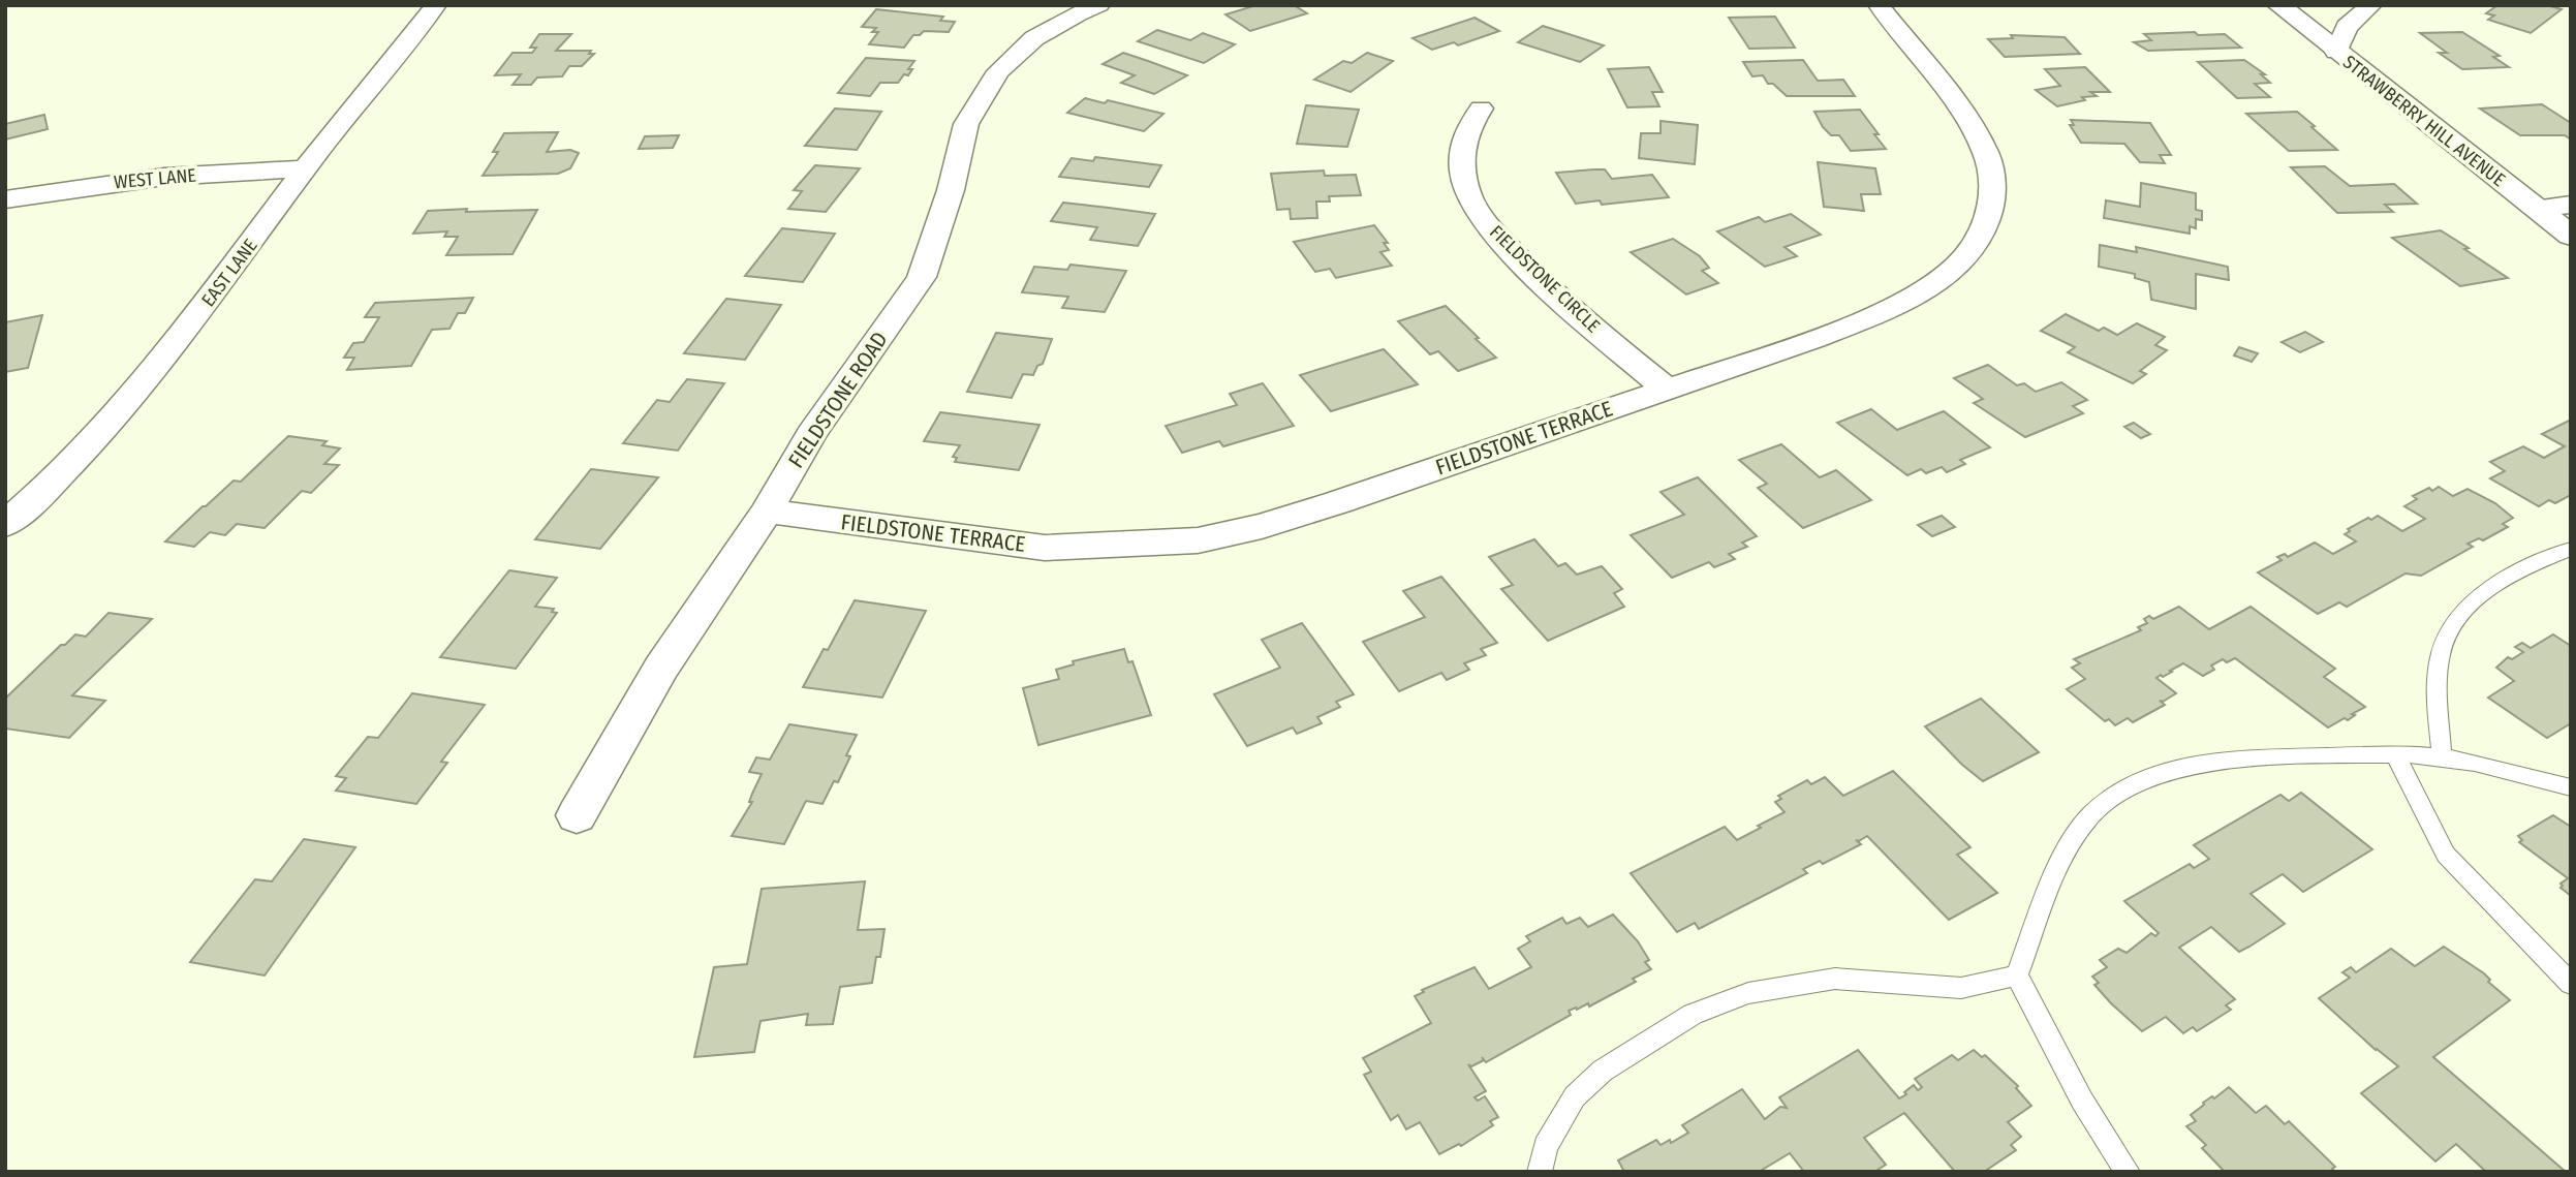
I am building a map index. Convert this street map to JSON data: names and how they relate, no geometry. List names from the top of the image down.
{
  "streets": {
    "main road": ["STRAWBERRY HILL AVENUE"],
    "street": [
      "WEST LANE",
      "EAST LANE",
      "FIELDSTONE CIRCLE",
      "FIELDSTONE ROAD",
      "FIELDSTONE TERRACE"
    ]
  },
  "crossings": [
    ["WEST LANE", "EAST LANE"],
    ["FIELDSTONE CIRCLE", "FIELDSTONE TERRACE"],
    ["FIELDSTONE ROAD", "FIELDSTONE TERRACE"]
  ]
}
